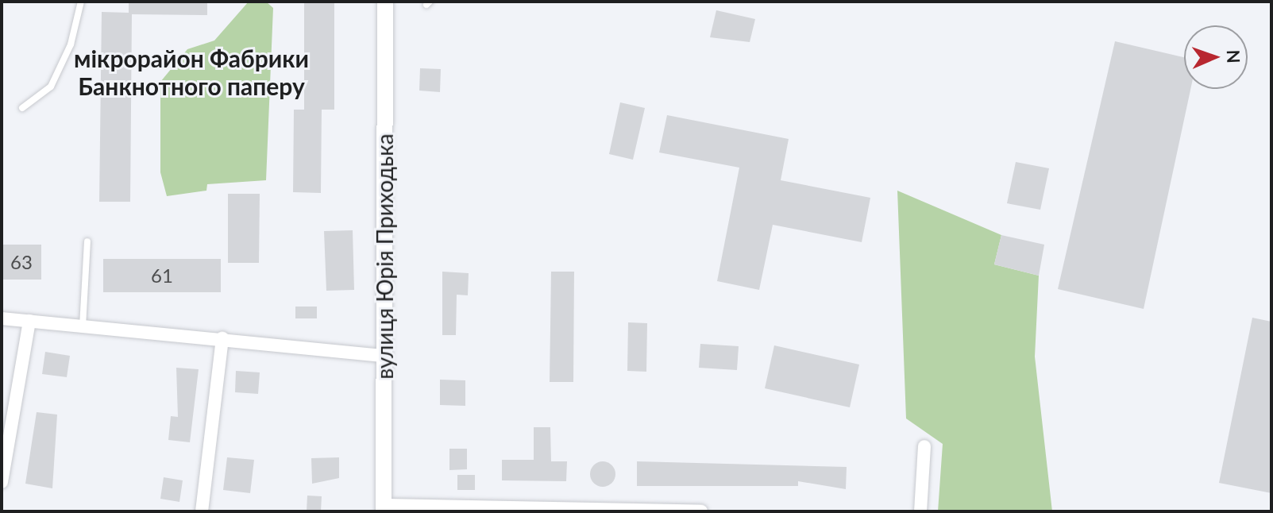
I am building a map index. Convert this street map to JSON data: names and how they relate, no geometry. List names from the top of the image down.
{
  "streets": {
    "street": ["вулиця Юрія Приходька"]
  },
  "districts": ["мікрорайон Фабрики Банкнотного паперу"],
  "house_numbers": ["63", "61"],
  "north": "right"
}
